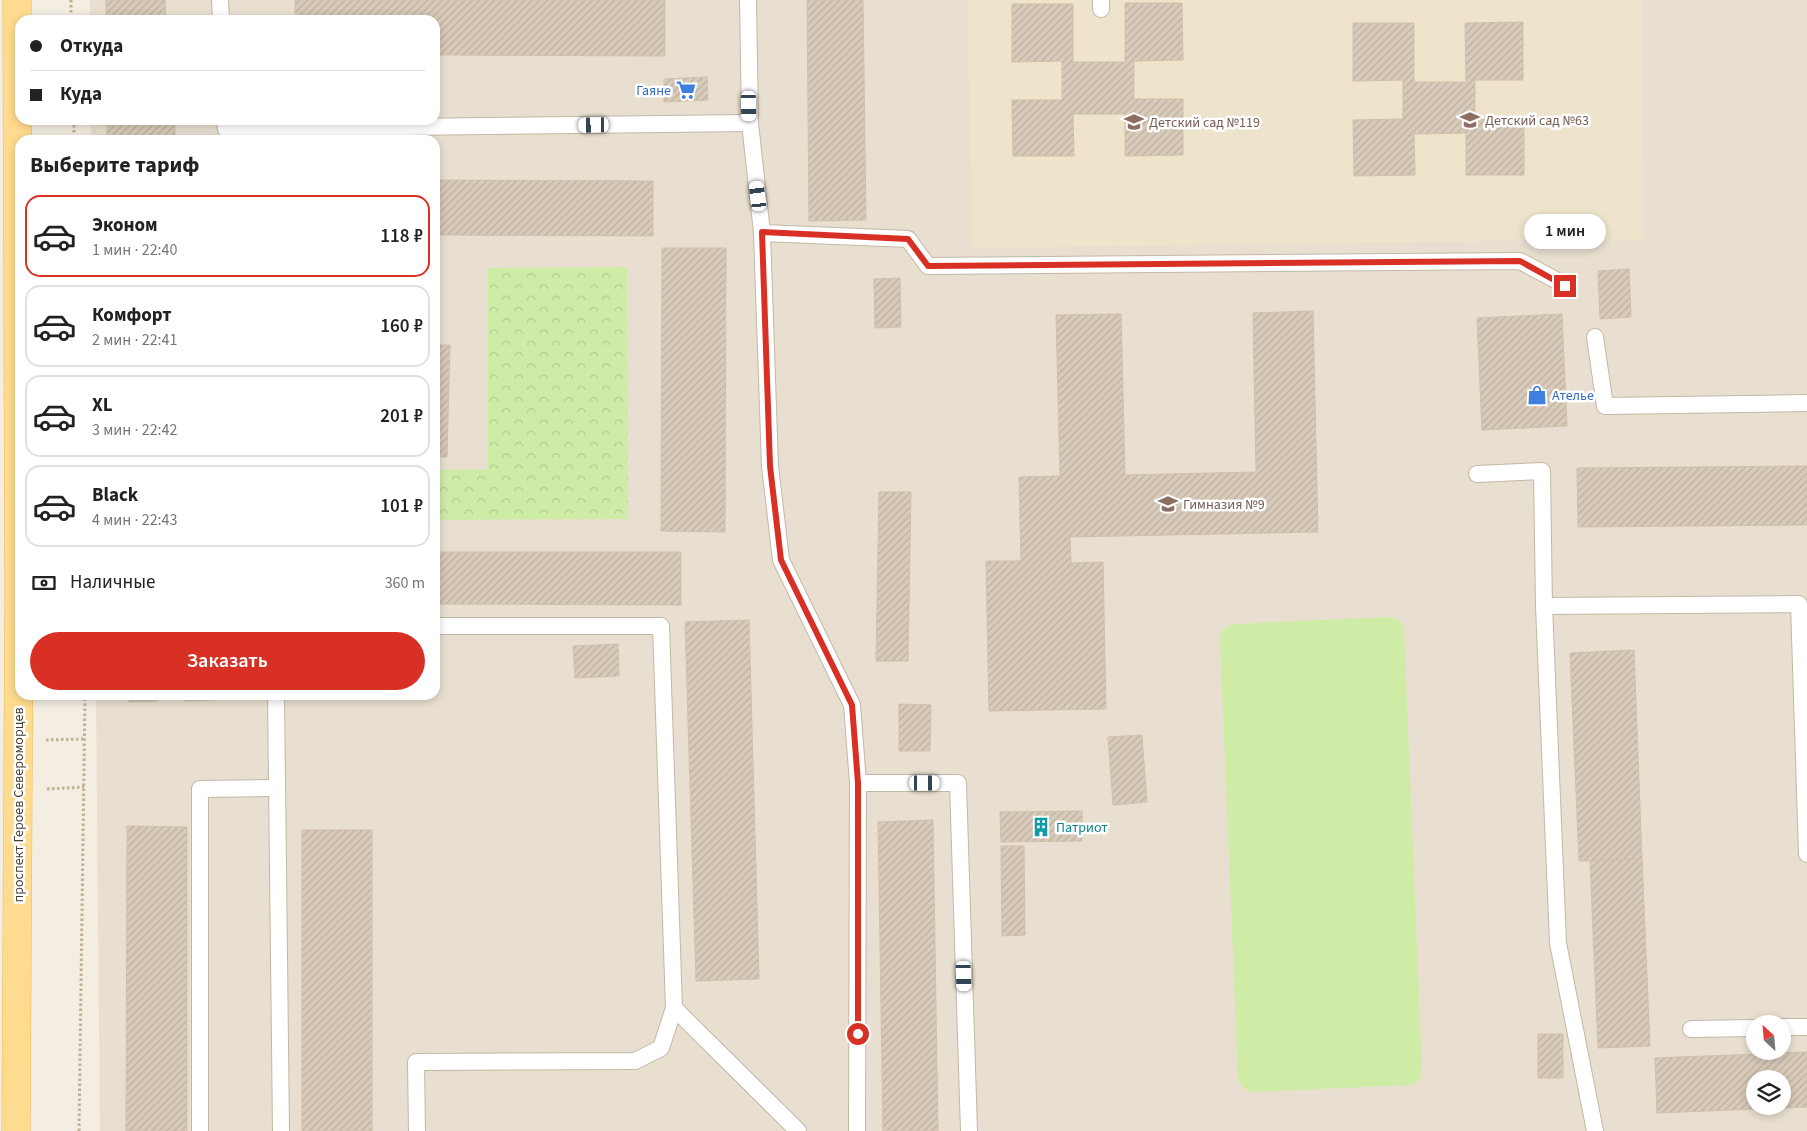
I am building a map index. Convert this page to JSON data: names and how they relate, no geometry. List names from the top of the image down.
{
  "streets": {
    "main road": ["проспект Героев Североморцев"]
  },
  "places": {
    "supermarket": ["Гаяне"],
    "school or university": ["Детский сад №63", "Детский сад №119", "Гимназия №9"],
    "shop": ["Ателье"],
    "building": ["Патриот"]
  },
  "north": "top left",
  "page": {
    "banner": ["Откуда", "Куда"],
    "heading": "Выберите тариф",
    "list": [
      {
        "name": "Эконом",
        "note": "1 мин · 22:40",
        "value": "118 ₽"
      },
      {
        "name": "Комфорт",
        "note": "2 мин · 22:41",
        "value": "160 ₽"
      },
      {
        "name": "XL",
        "note": "3 мин · 22:42",
        "value": "201 ₽"
      },
      {
        "name": "Black",
        "note": "4 мин · 22:43",
        "value": "101 ₽"
      }
    ],
    "bubble": "1 мин",
    "pay": ["Наличные", "360 m"],
    "buttons": "Заказать"
  }
}
